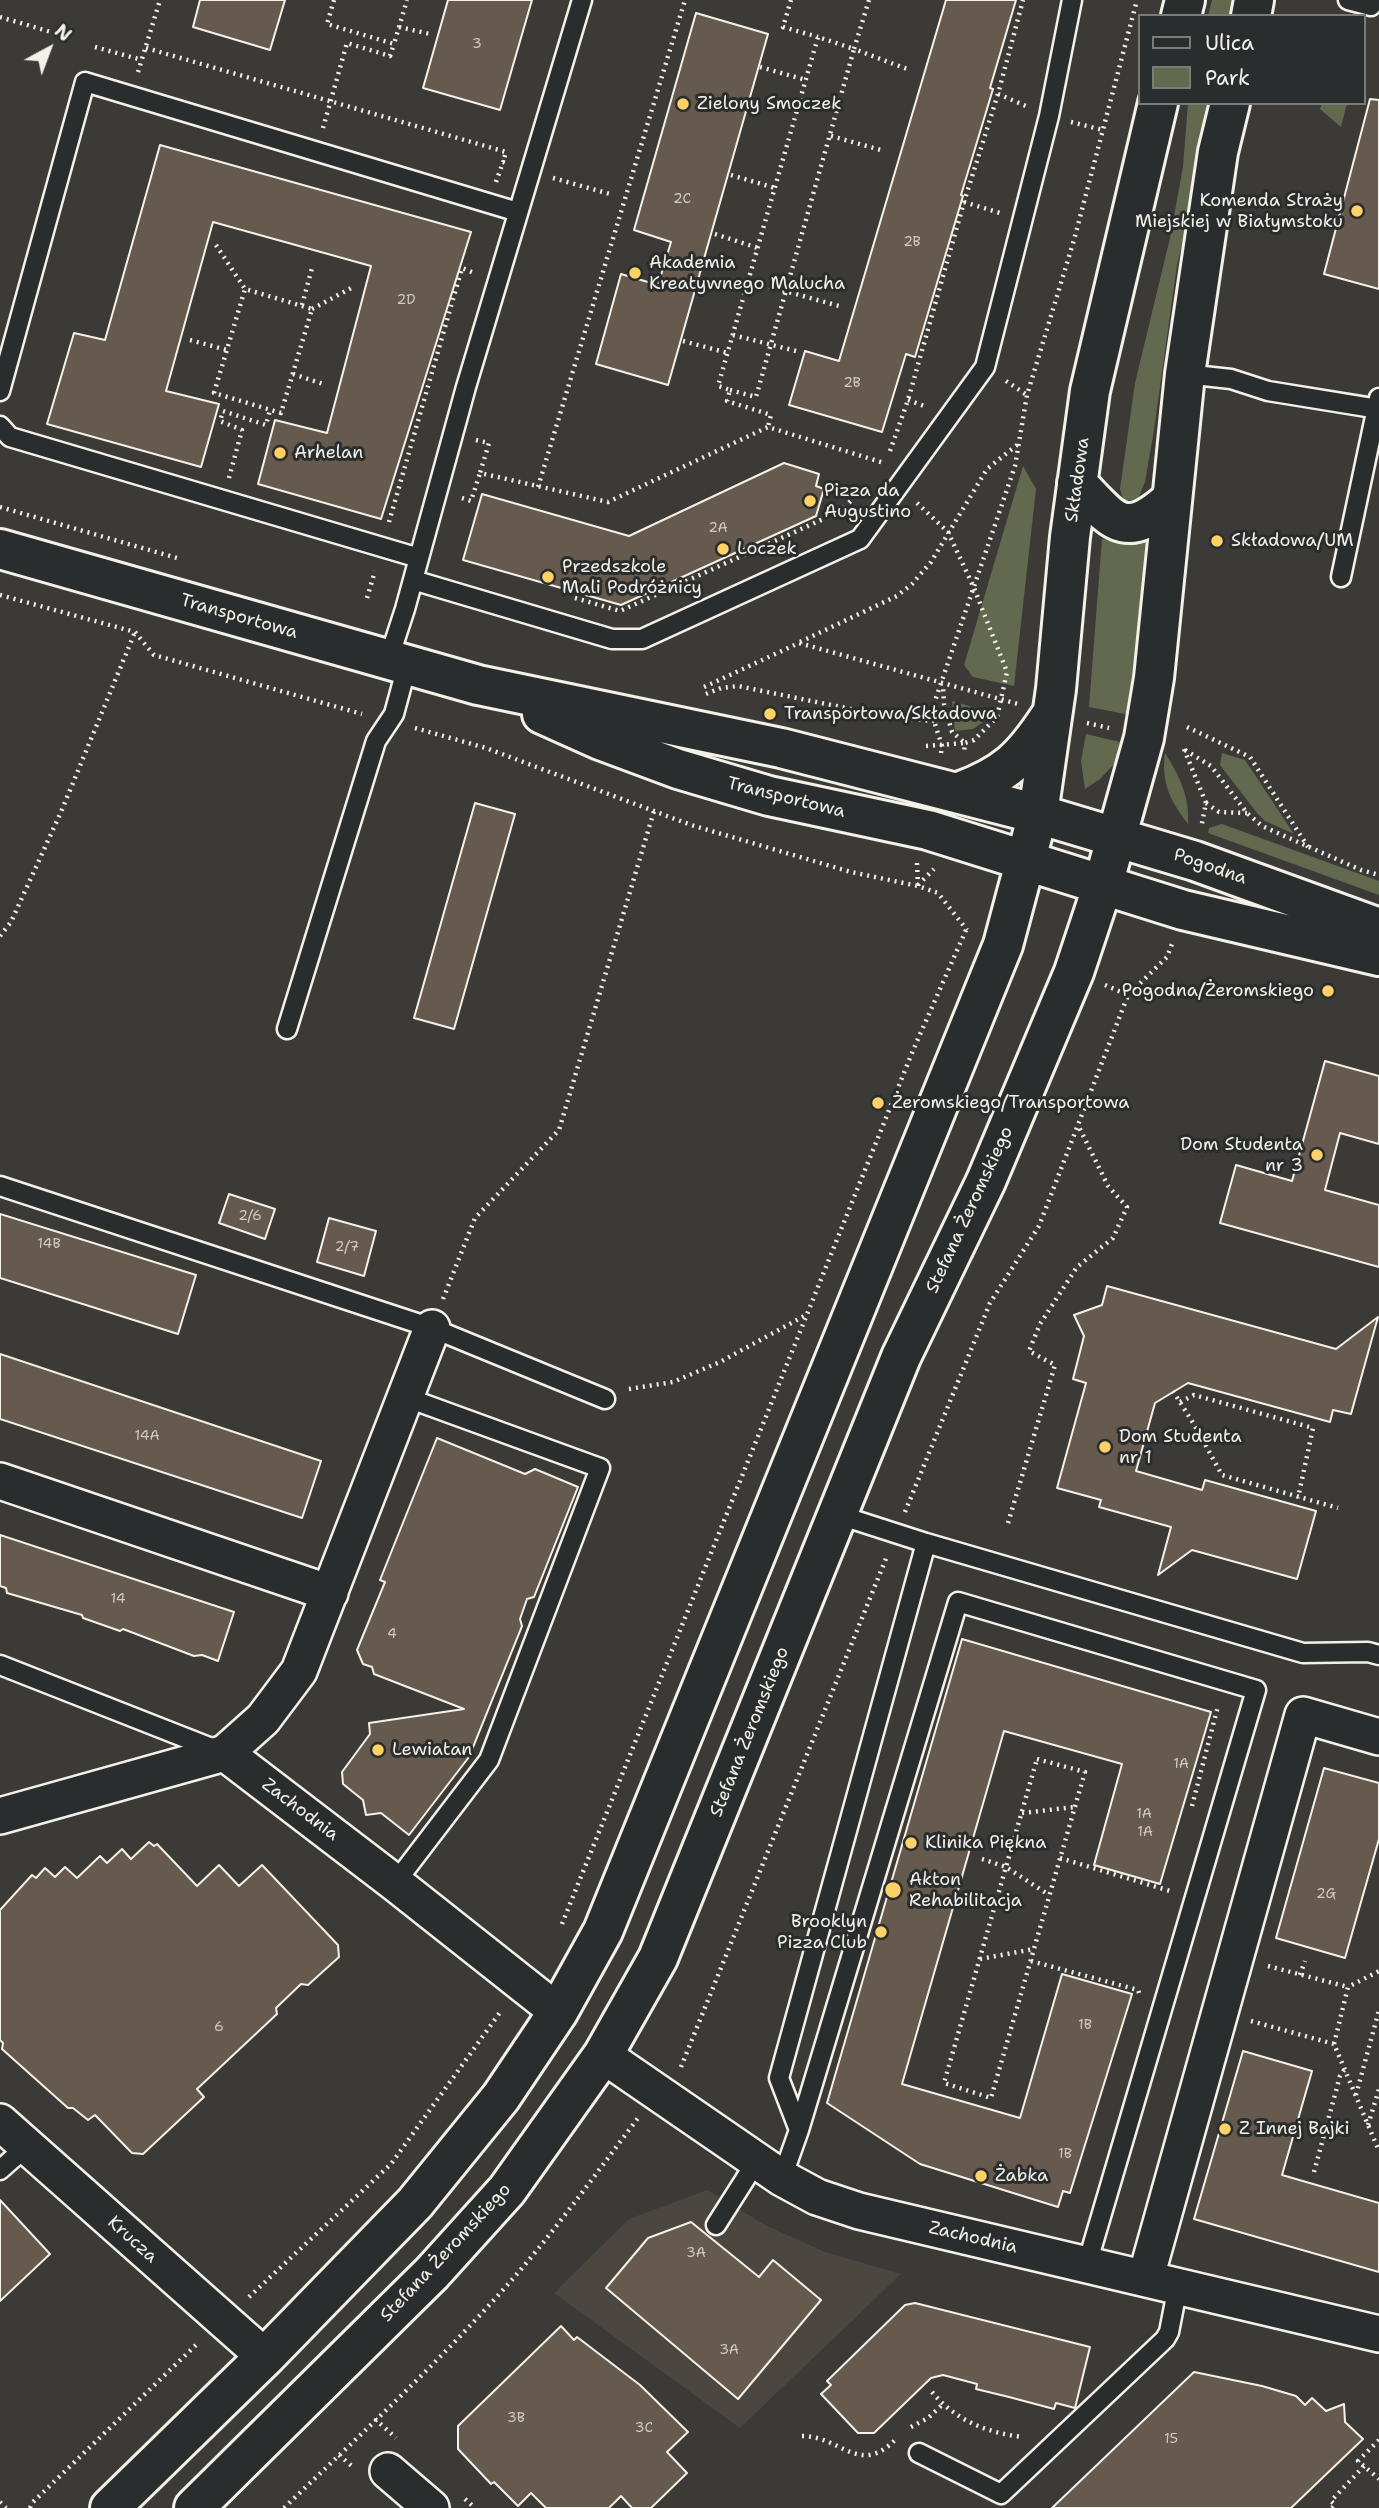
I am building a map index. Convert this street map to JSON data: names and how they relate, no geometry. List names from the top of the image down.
{
  "streets": {
    "main road": [
      "Składowa",
      "Transportowa",
      "Pogodna",
      "Stefana Żeromskiego"
    ],
    "street": ["Zachodnia", "Krucza"]
  },
  "crossings": [
    ["Składowa", "Transportowa"],
    ["Składowa", "Pogodna"],
    ["Transportowa", "Pogodna"],
    ["Transportowa", "Stefana Żeromskiego"],
    ["Pogodna", "Stefana Żeromskiego"],
    ["Stefana Żeromskiego", "Zachodnia"]
  ],
  "places": [
    "Zielony Smoczek",
    "Komenda Straży Miejskiej w Białymstoku",
    "Akademia Kreatywnego Malucha",
    "Arhelan",
    "Pizza da Augustino",
    "Składowa/UM",
    "Loczek",
    "Przedszkole Mali Podróżnicy",
    "Transportowa/Składowa",
    "Pogodna/Żeromskiego",
    "Żeromskiego/Transportowa",
    "Dom Studenta nr 3",
    "Dom Studenta nr 1",
    "Lewiatan",
    "Klinika Piękna",
    "Akton Rehabilitacja",
    "Brooklyn Pizza Club",
    "Z Innej Bajki",
    "Żabka"
  ],
  "house_numbers": [
    "3",
    "2C",
    "2B",
    "2D",
    "2B",
    "2A",
    "2/6",
    "14B",
    "2/7",
    "14A",
    "14",
    "4",
    "1A",
    "1A",
    "1A",
    "2G",
    "1B",
    "6",
    "1B",
    "3А",
    "3A",
    "3B",
    "3C",
    "15"
  ],
  "legend": ["Ulica", "Park"],
  "north": "top right"
}
